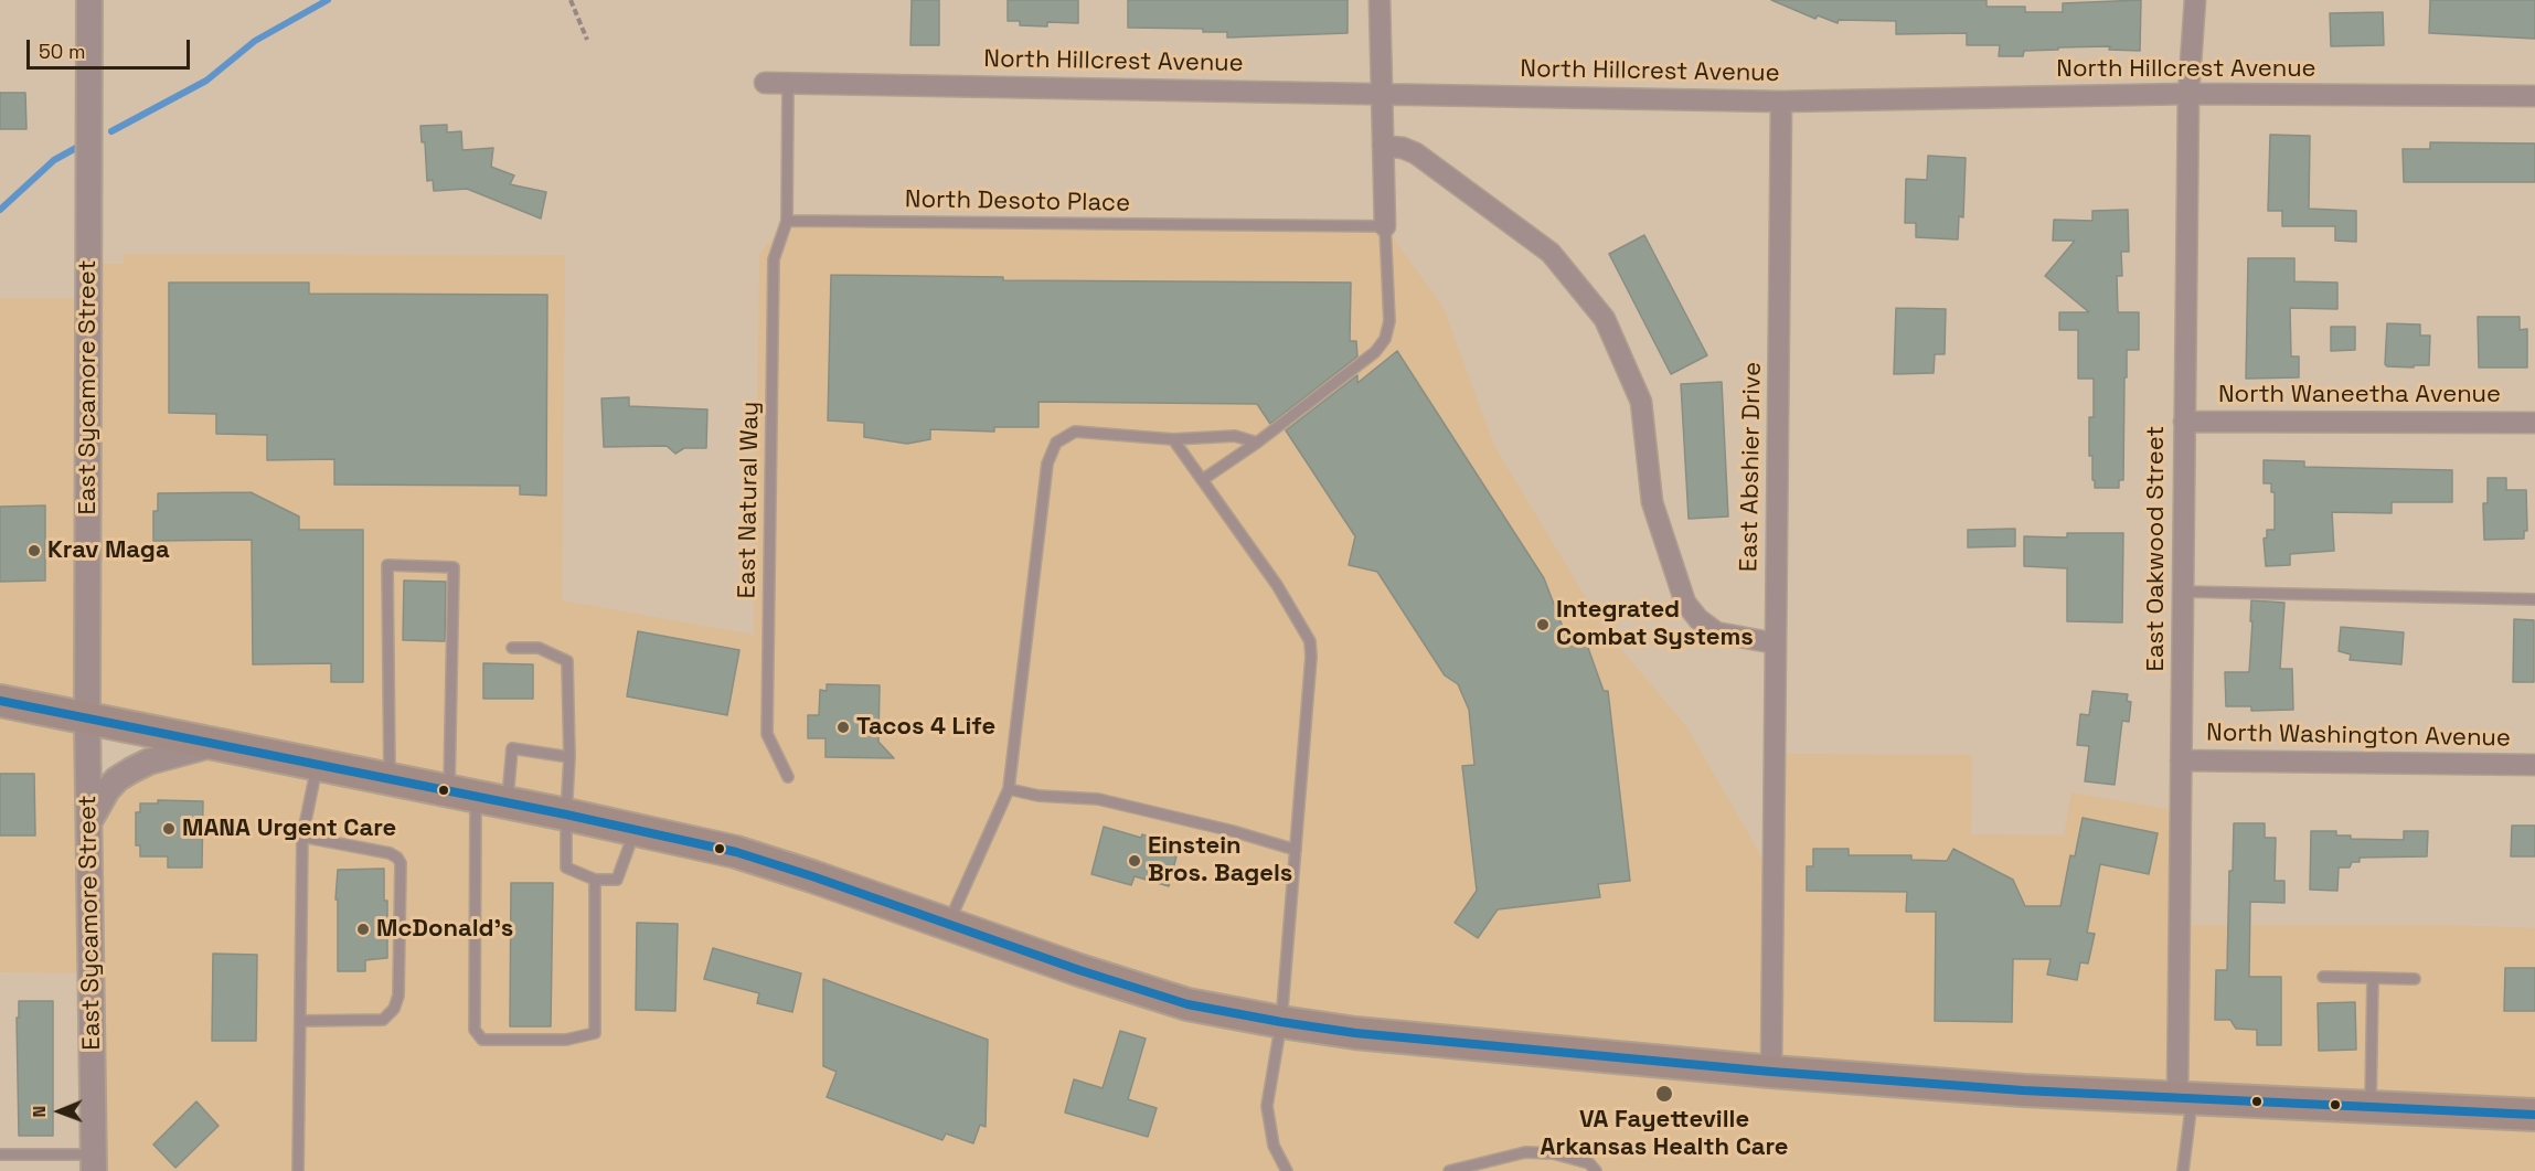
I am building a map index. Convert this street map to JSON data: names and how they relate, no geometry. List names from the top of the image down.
{
  "streets": {
    "street": [
      "North Hillcrest Avenue",
      "East Sycamore Street",
      "North Waneetha Avenue",
      "East Abshier Drive",
      "East Oakwood Street",
      "North Washington Avenue"
    ],
    "lane": ["North Desoto Place", "East Natural Way"]
  },
  "crossings": [
    ["North Hillcrest Avenue", "East Abshier Drive"],
    ["North Hillcrest Avenue", "East Oakwood Street"],
    ["North Desoto Place", "East Natural Way"],
    ["North Waneetha Avenue", "East Oakwood Street"],
    ["East Oakwood Street", "North Washington Avenue"]
  ],
  "places": [
    "Krav Maga",
    "Integrated Combat Systems",
    "Tacos 4 Life",
    "MANA Urgent Care",
    "Einstein Bros. Bagels",
    "McDonald's",
    "VA Fayetteville Arkansas Health Care"
  ],
  "scale_bar": "50 m",
  "north": "left"
}
